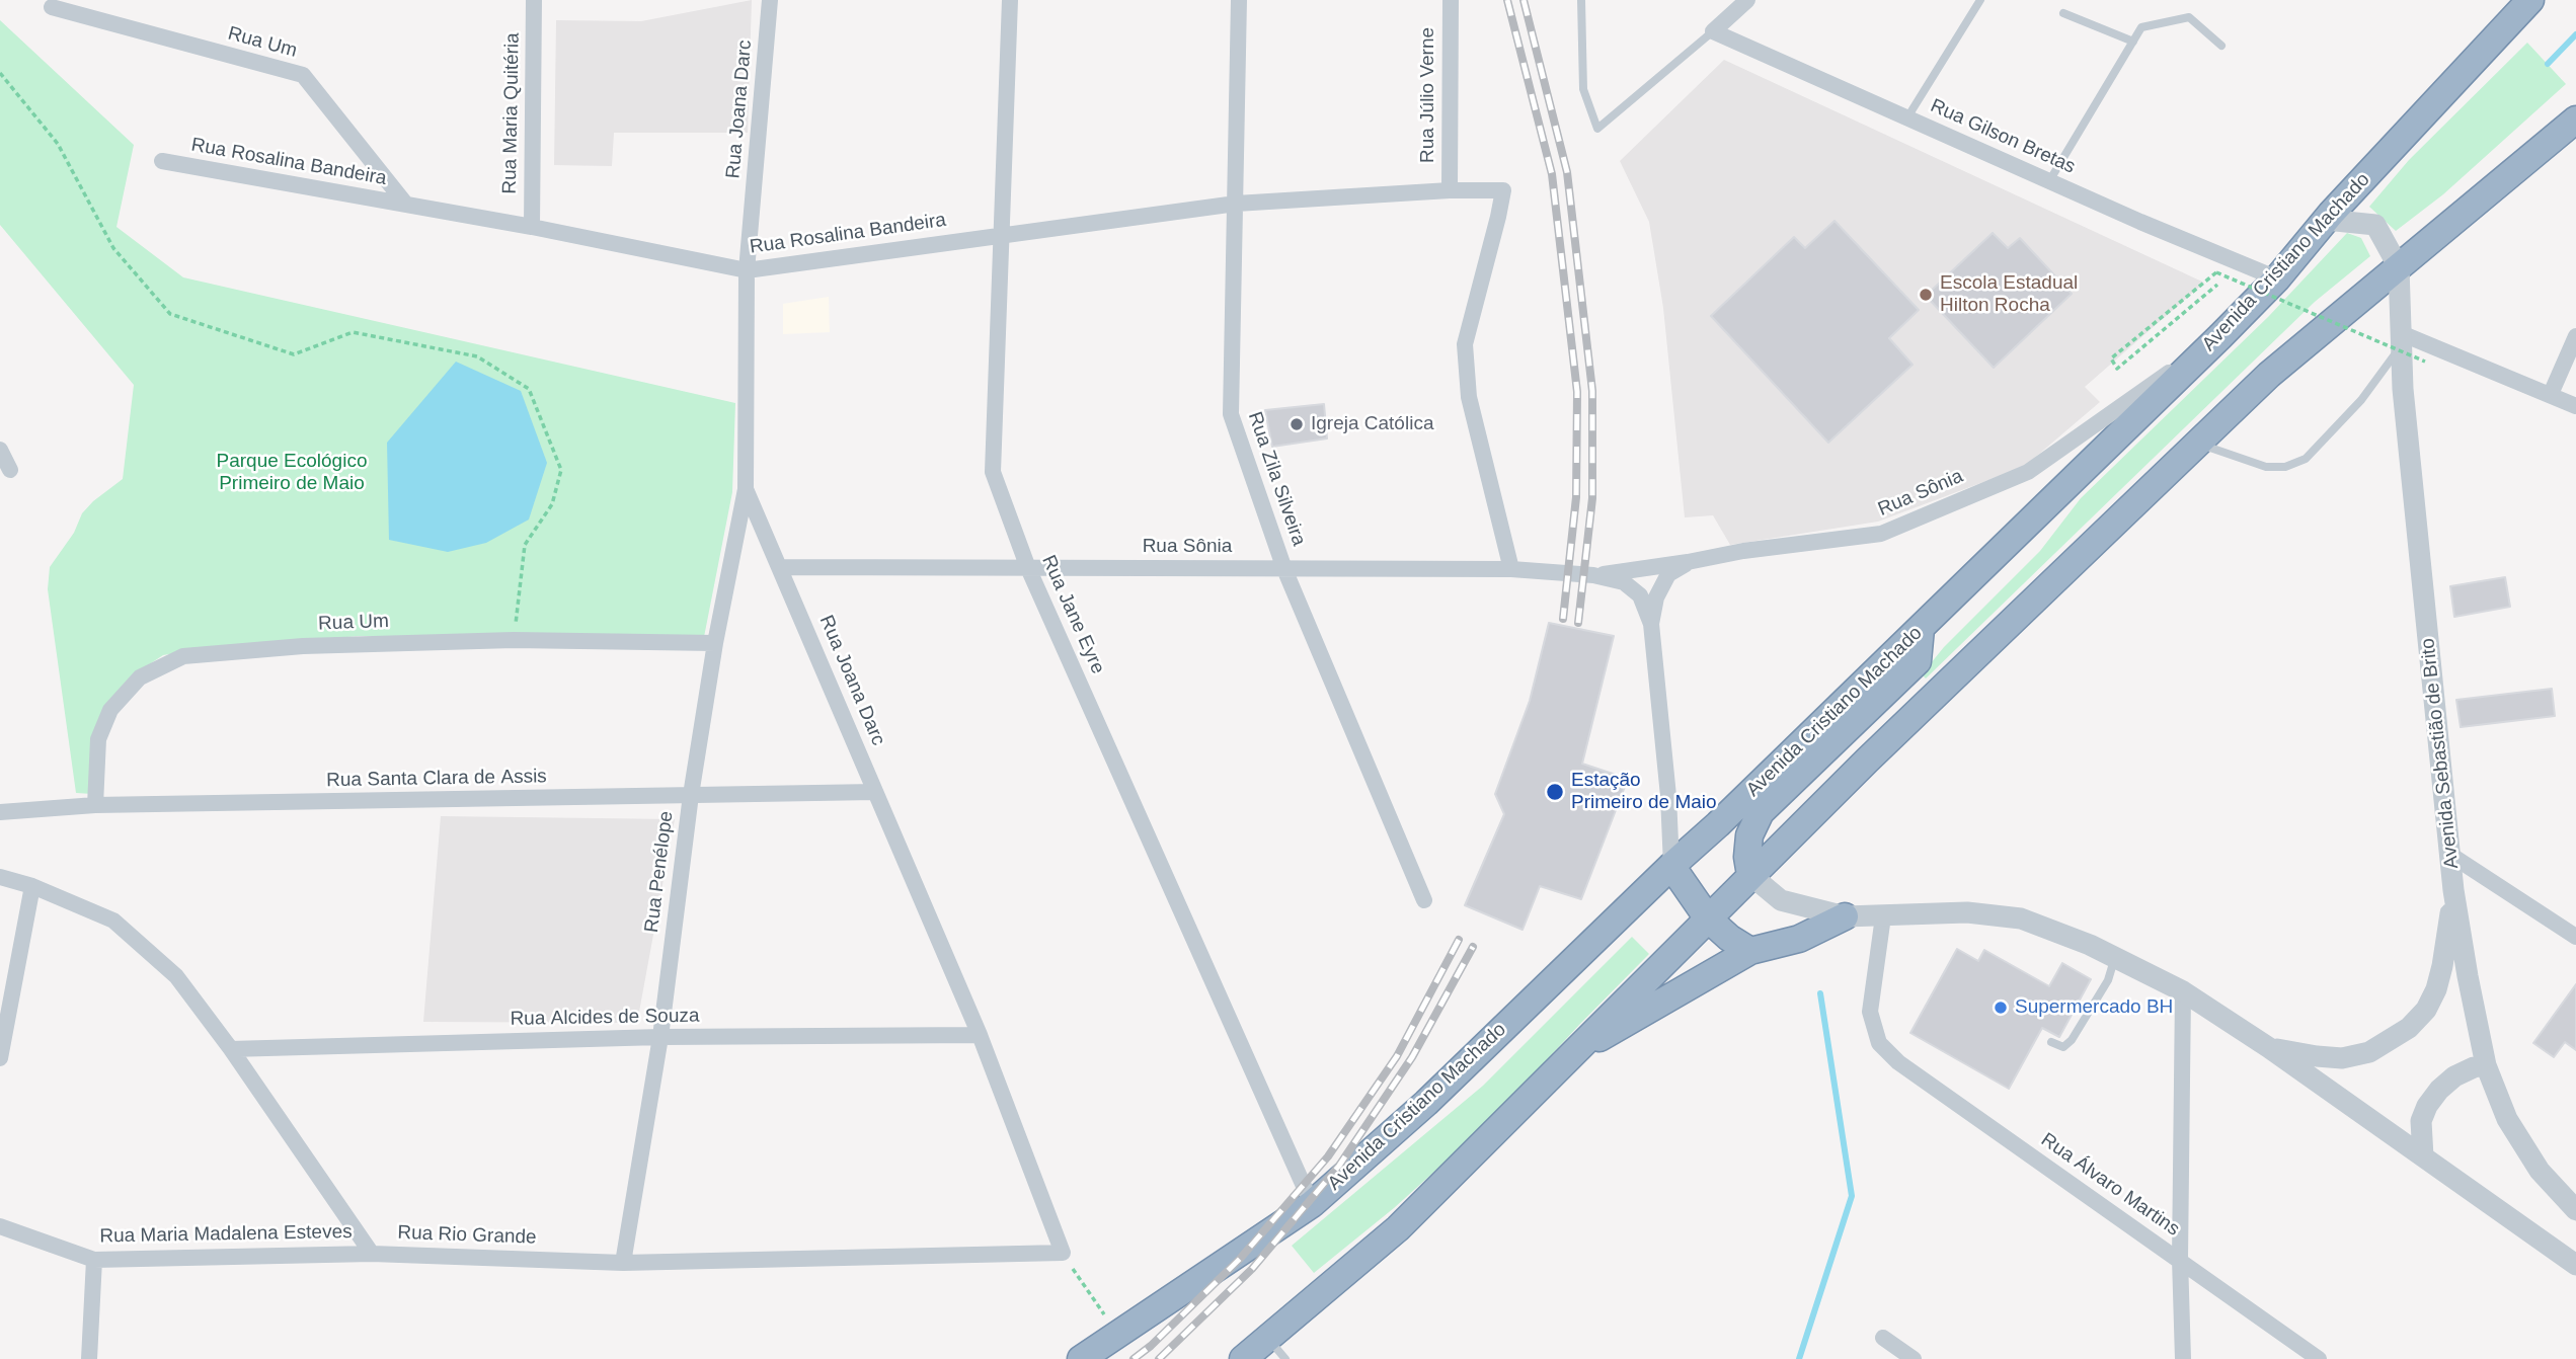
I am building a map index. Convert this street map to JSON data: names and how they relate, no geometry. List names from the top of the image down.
{
  "streets": {
    "highway": ["Avenida Cristiano Machado"],
    "street": [
      "Rua Um",
      "Rua Júlio Verne",
      "Rua Joana Darc",
      "Rua Maria Quitéria",
      "Rua Gilson Bretas",
      "Rua Rosalina Bandeira",
      "Rua Zila Silveira",
      "Rua Sônia",
      "Rua Jane Eyre",
      "Avenida Sebastião de Brito",
      "Rua Santa Clara de Assis",
      "Rua Penélope",
      "Rua Alcides de Souza",
      "Rua Álvaro Martins",
      "Rua Maria Madalena Esteves",
      "Rua Rio Grande"
    ]
  },
  "crossings": [
    ["Rua Um", "Rua Rosalina Bandeira"],
    ["Rua Um", "Rua Santa Clara de Assis"],
    ["Rua Um", "Rua Penélope"],
    ["Rua Júlio Verne", "Rua Rosalina Bandeira"],
    ["Rua Joana Darc", "Rua Rosalina Bandeira"],
    ["Rua Joana Darc", "Rua Sônia"],
    ["Rua Joana Darc", "Rua Santa Clara de Assis"],
    ["Rua Joana Darc", "Rua Penélope"],
    ["Rua Joana Darc", "Rua Alcides de Souza"],
    ["Rua Joana Darc", "Rua Rio Grande"],
    ["Rua Maria Quitéria", "Rua Rosalina Bandeira"],
    ["Rua Gilson Bretas", "Avenida Cristiano Machado"],
    ["Rua Rosalina Bandeira", "Rua Zila Silveira"],
    ["Rua Rosalina Bandeira", "Rua Sônia"],
    ["Rua Rosalina Bandeira", "Rua Jane Eyre"],
    ["Avenida Cristiano Machado", "Rua Sônia"],
    ["Avenida Cristiano Machado", "Rua Jane Eyre"],
    ["Rua Zila Silveira", "Rua Sônia"],
    ["Rua Sônia", "Rua Jane Eyre"],
    ["Rua Santa Clara de Assis", "Rua Penélope"],
    ["Rua Penélope", "Rua Alcides de Souza"],
    ["Rua Penélope", "Rua Rio Grande"],
    ["Rua Alcides de Souza", "Rua Rio Grande"],
    ["Rua Maria Madalena Esteves", "Rua Rio Grande"]
  ],
  "parks": ["Parque Ecológico Primeiro de Maio"],
  "places": [
    "Escola Estadual Hilton Rocha",
    "Igreja Católica",
    "Estação Primeiro de Maio",
    "Supermercado BH"
  ]
}
